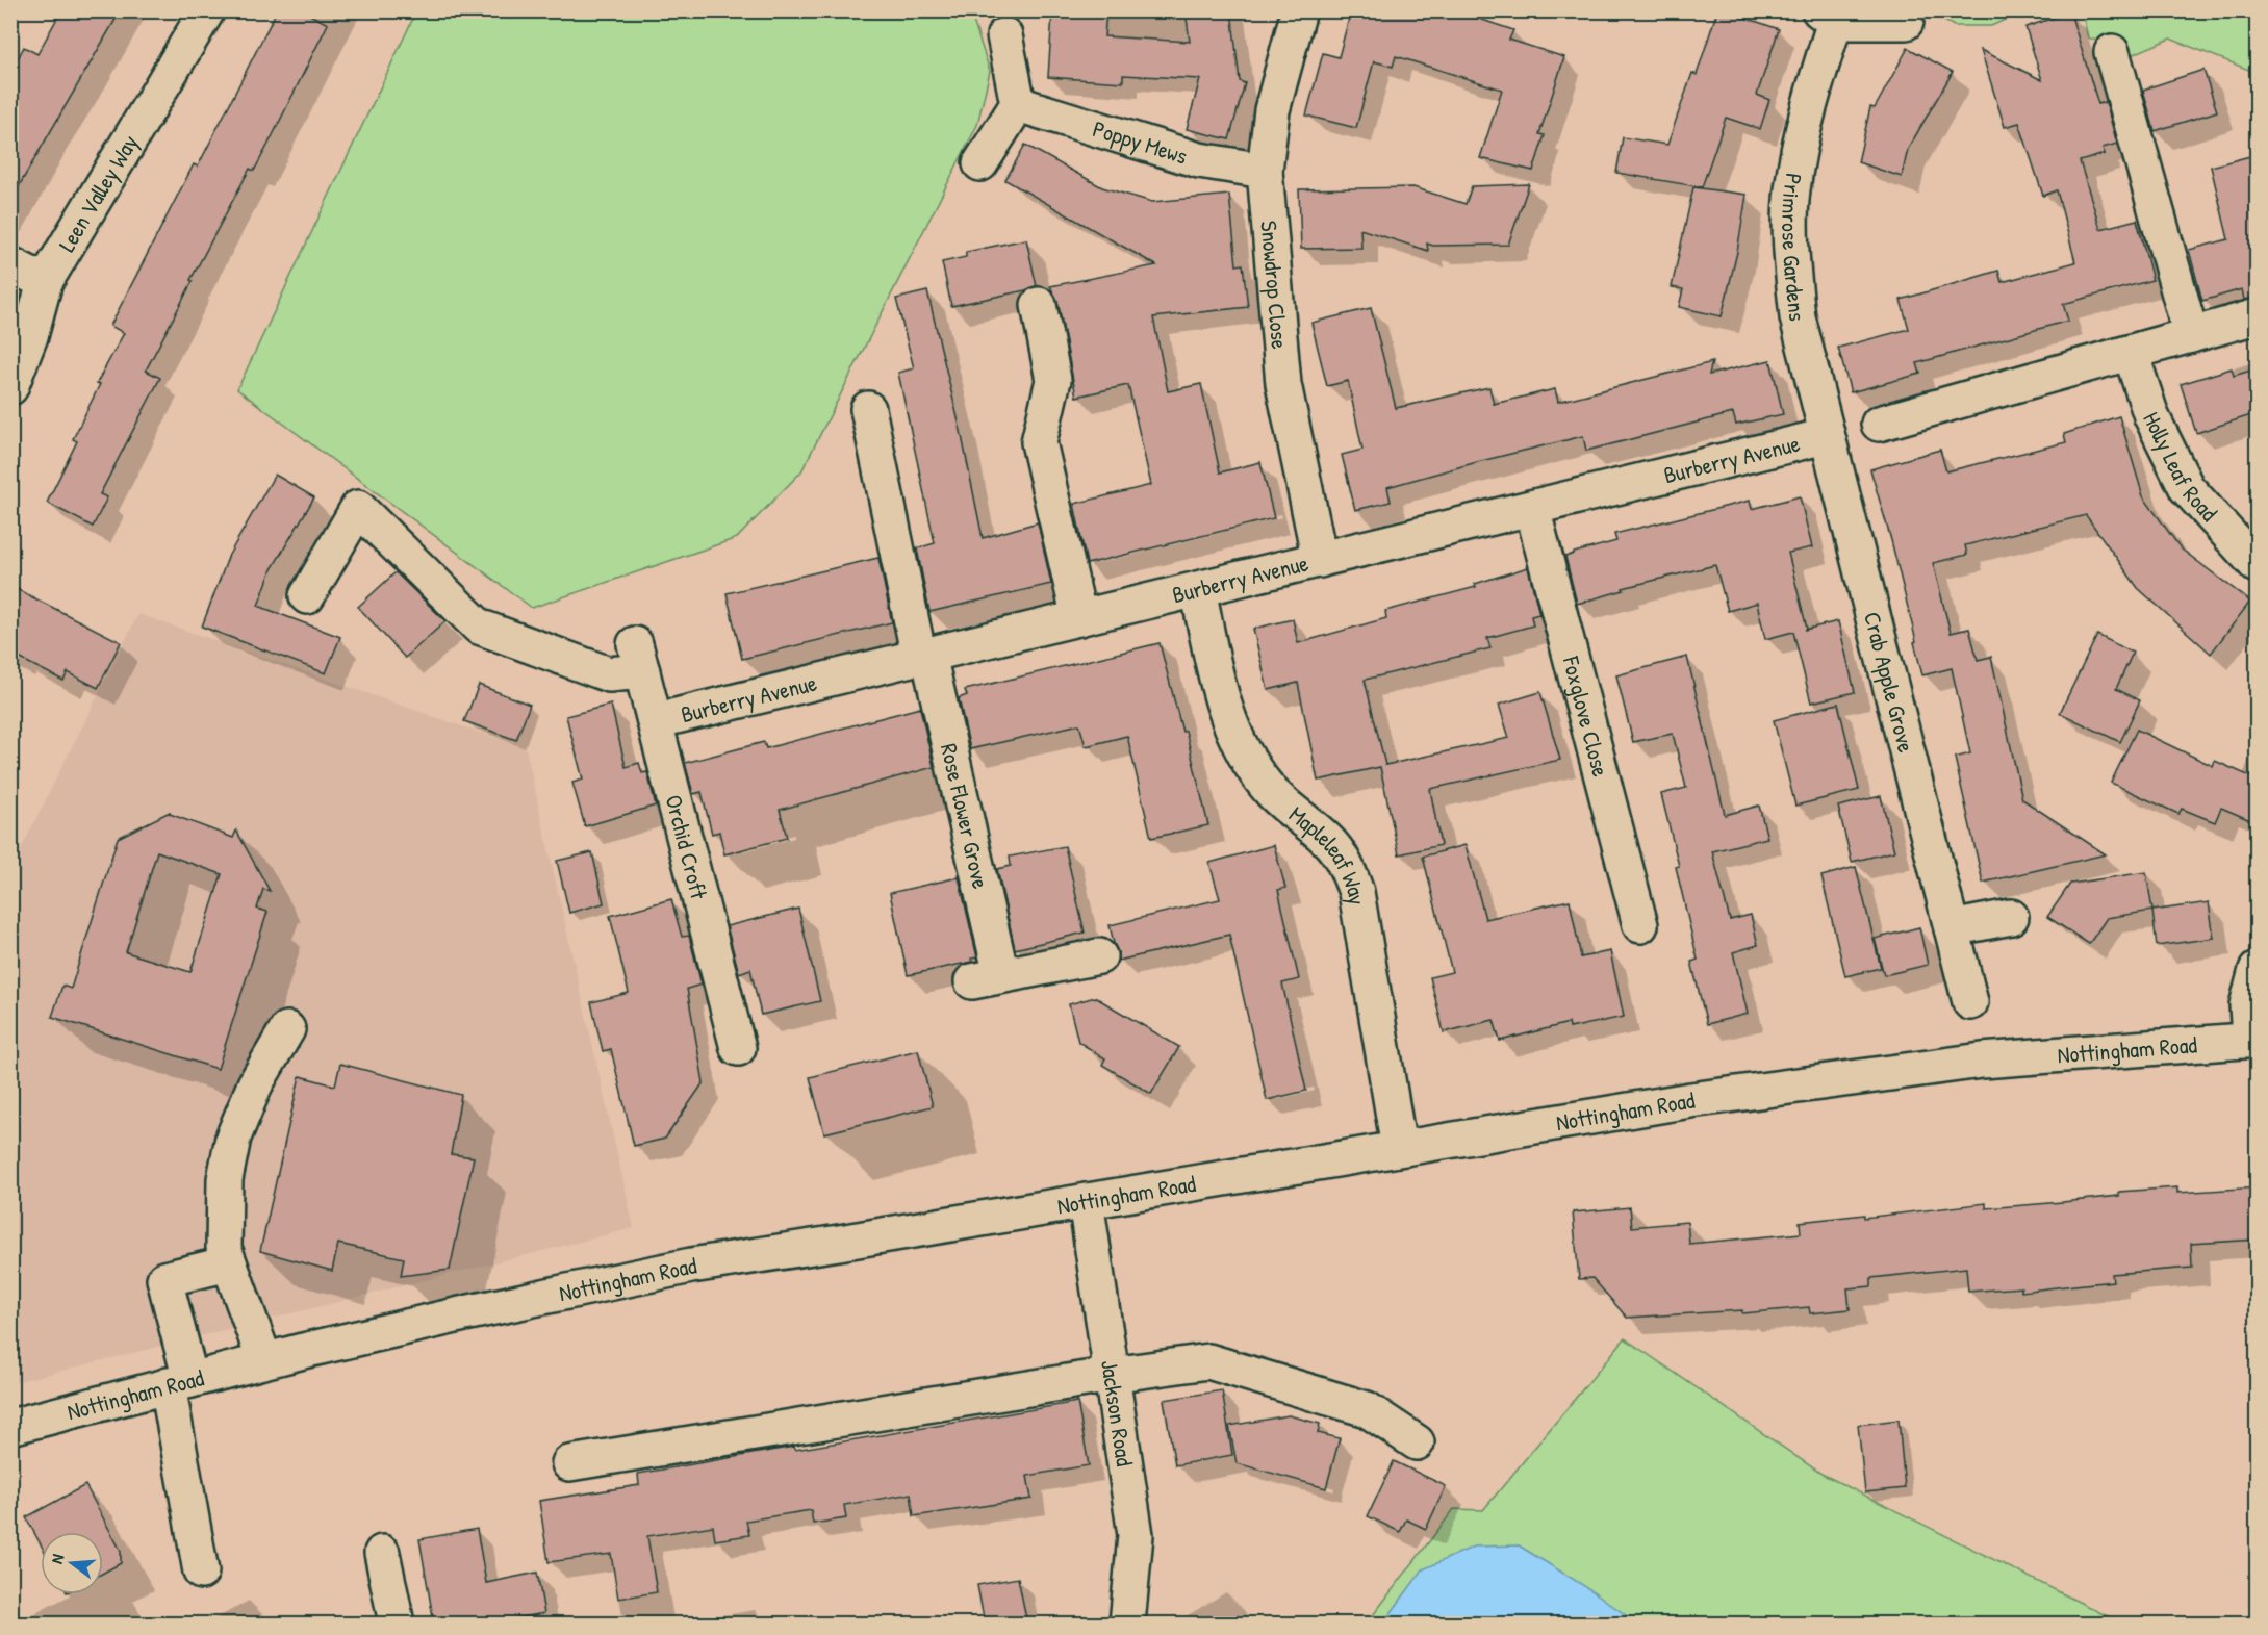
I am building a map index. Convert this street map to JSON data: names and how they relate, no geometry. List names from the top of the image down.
{
  "streets": {
    "street": [
      "Poppy Mews",
      "Leen Valley Way",
      "Primrose Gardens",
      "Snowdrop Close",
      "Burberry Avenue",
      "Holly Leaf Road",
      "Crab Apple Grove",
      "Foxglove Close",
      "Rose Flower Grove",
      "Orchid Croft",
      "Mapleleaf Way",
      "Nottingham Road",
      "Jackson Road"
    ]
  },
  "crossings": [
    ["Poppy Mews", "Snowdrop Close"],
    ["Primrose Gardens", "Burberry Avenue"],
    ["Primrose Gardens", "Crab Apple Grove"],
    ["Snowdrop Close", "Burberry Avenue"],
    ["Burberry Avenue", "Crab Apple Grove"],
    ["Burberry Avenue", "Foxglove Close"],
    ["Burberry Avenue", "Rose Flower Grove"],
    ["Burberry Avenue", "Orchid Croft"],
    ["Burberry Avenue", "Mapleleaf Way"],
    ["Mapleleaf Way", "Nottingham Road"],
    ["Nottingham Road", "Jackson Road"]
  ],
  "north": "left"
}
